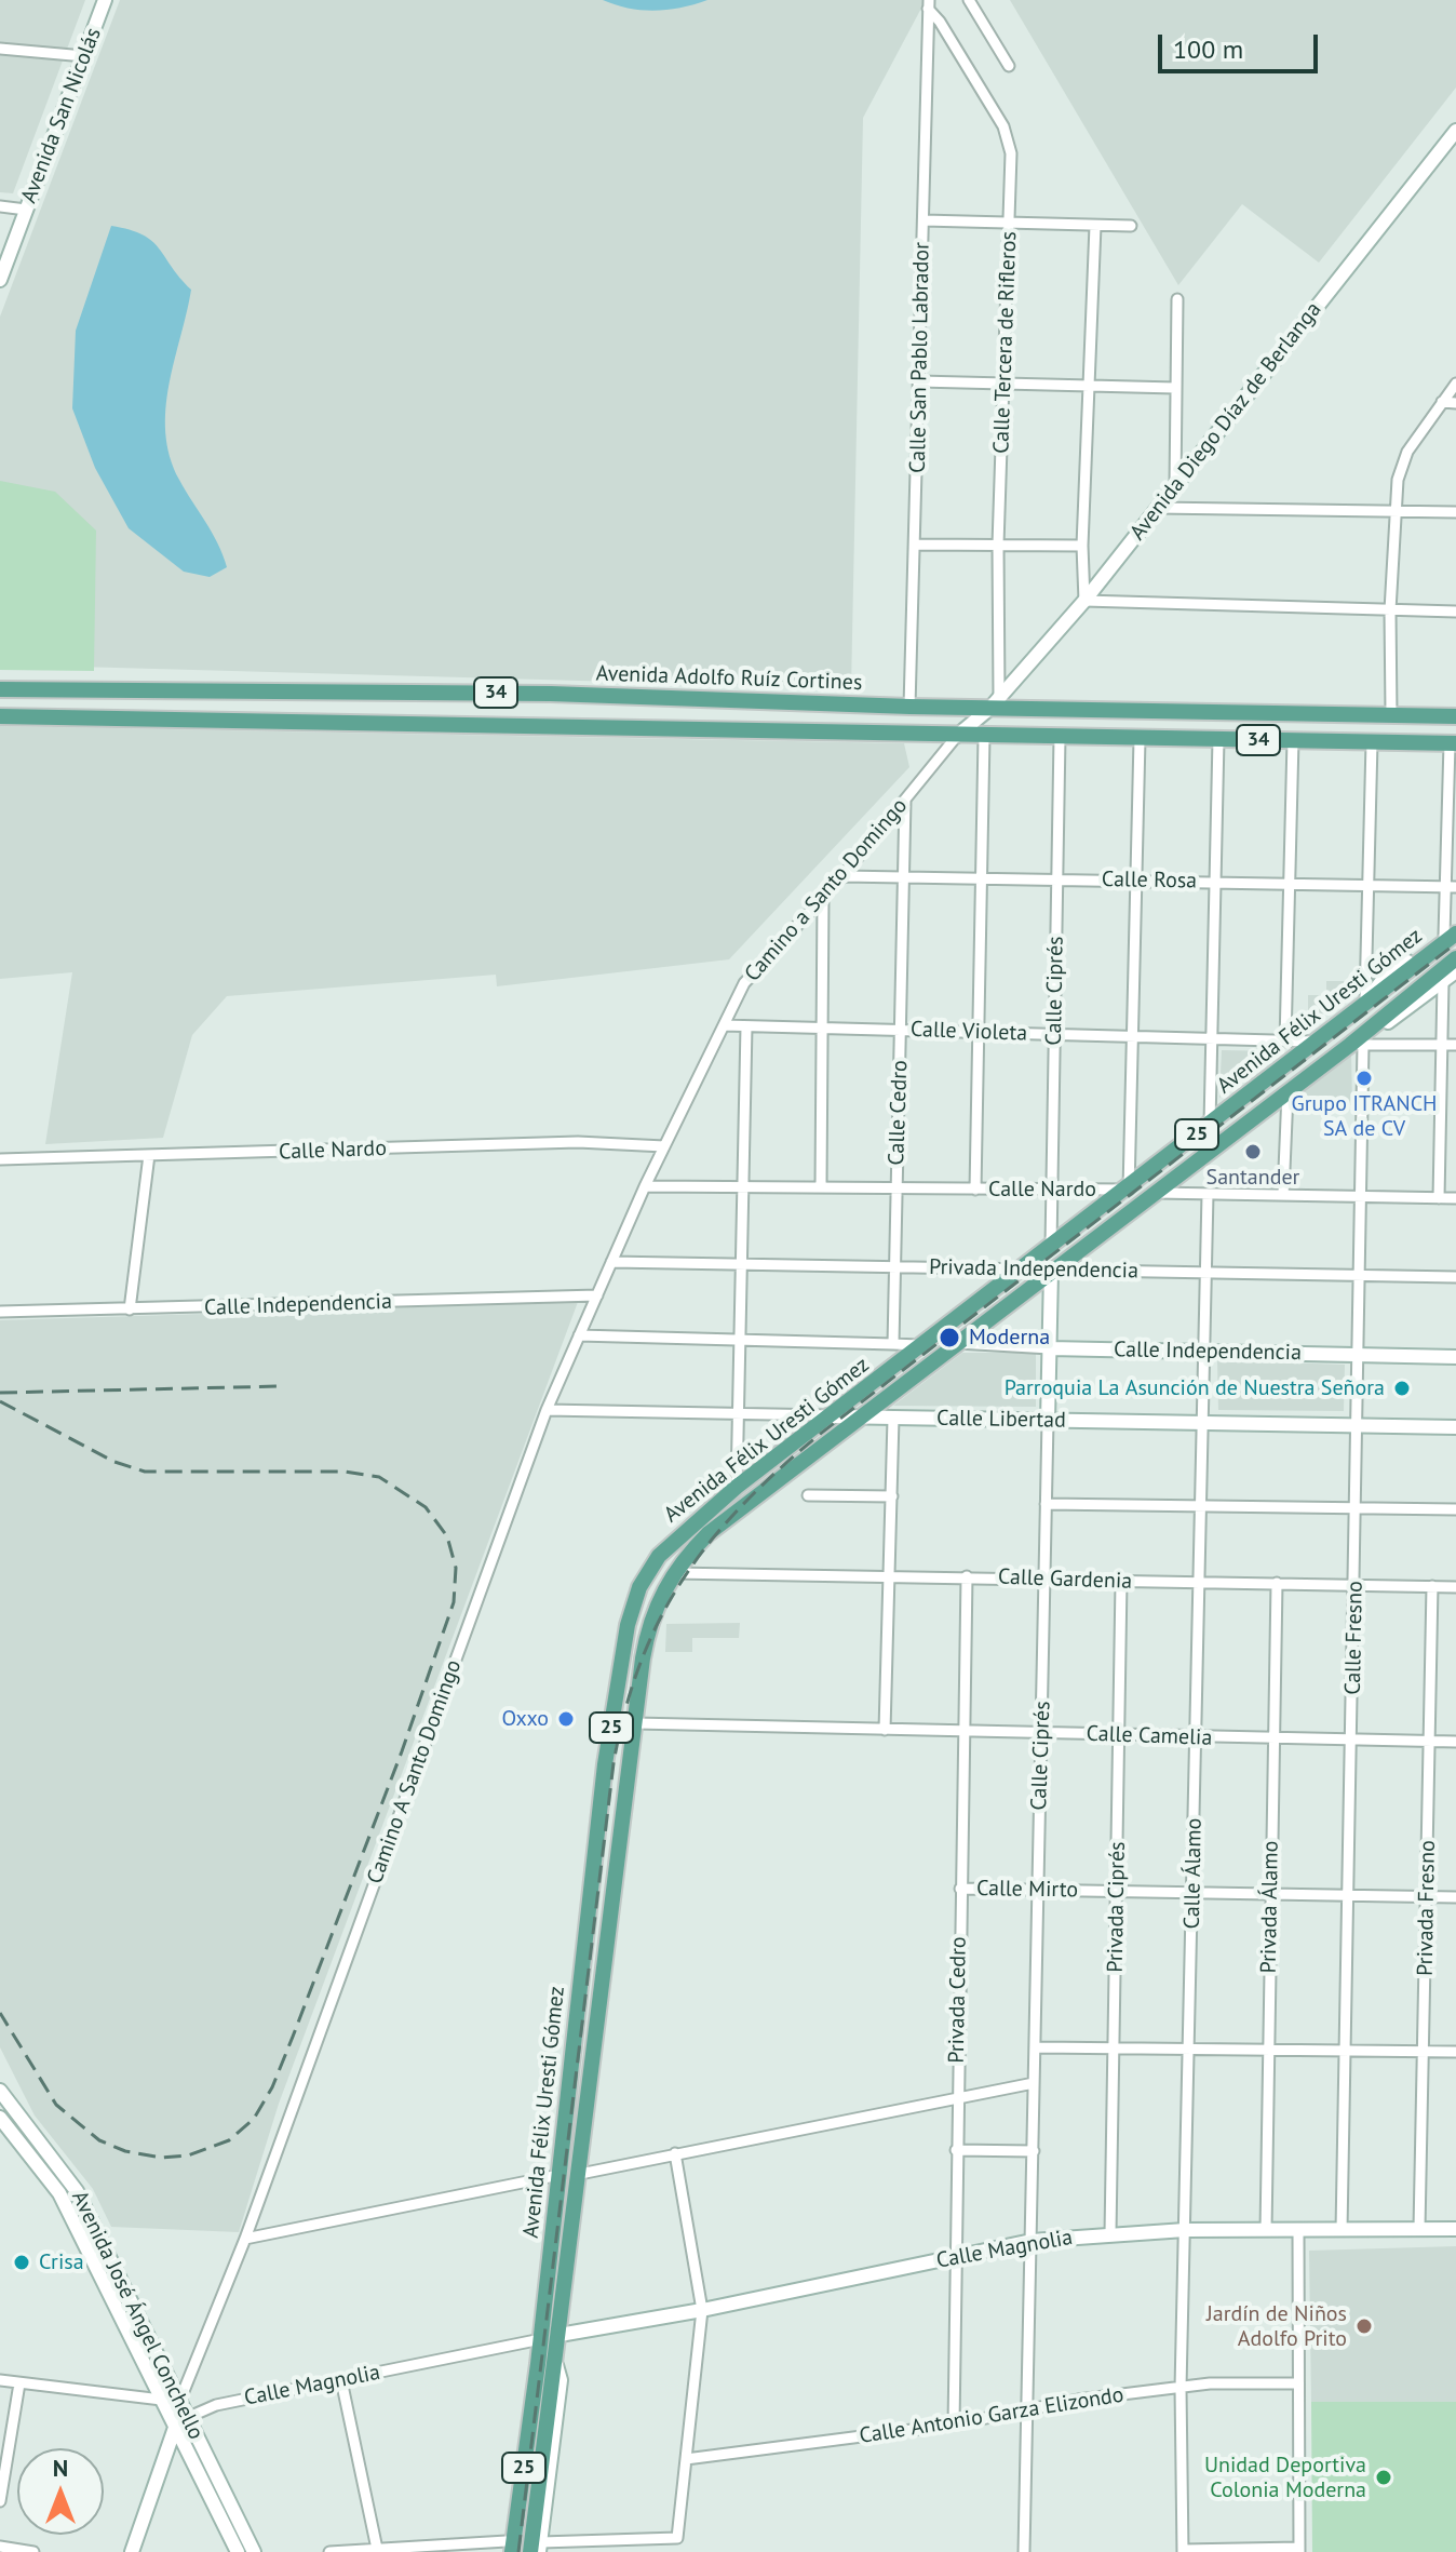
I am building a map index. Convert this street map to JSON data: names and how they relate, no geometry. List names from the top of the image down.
{
  "streets": {
    "main road": [
      "Avenida Adolfo Ruíz Cortines",
      "34",
      "Avenida Félix Uresti Gómez",
      "25"
    ],
    "street": [
      "Avenida San Nicolás",
      "Calle Tercera de Rifleros",
      "Calle San Pablo Labrador",
      "Avenida Diego Díaz de Berlanga",
      "Calle Rosa",
      "Camino a Santo Domingo",
      "Calle Ciprés",
      "Calle Violeta",
      "Calle Cedro",
      "Calle Nardo",
      "Privada Independencia",
      "Calle Independencia",
      "Calle Libertad",
      "Calle Gardenia",
      "Calle Fresno",
      "Calle Camelia",
      "Camino A Santo Domingo",
      "Calle Álamo",
      "Calle Mirto",
      "Privada Ciprés",
      "Privada Álamo",
      "Privada Fresno",
      "Privada Cedro",
      "Calle Magnolia",
      "Avenida José Ángel Conchello",
      "Calle Antonio Garza Elizondo"
    ]
  },
  "crossings": [
    ["Calle Tercera de Rifleros", "Calle San Pablo Labrador"],
    ["Calle Tercera de Rifleros", "Avenida Diego Díaz de Berlanga"],
    ["Calle Tercera de Rifleros", "Avenida Adolfo Ruíz Cortines"],
    ["Calle San Pablo Labrador", "Avenida Adolfo Ruíz Cortines"],
    ["Avenida Diego Díaz de Berlanga", "Avenida Adolfo Ruíz Cortines"],
    ["Avenida Diego Díaz de Berlanga", "34"],
    ["Avenida Diego Díaz de Berlanga", "Camino a Santo Domingo"],
    ["34", "Camino a Santo Domingo"],
    ["34", "Calle Ciprés"],
    ["Calle Rosa", "Camino a Santo Domingo"],
    ["Calle Rosa", "Calle Ciprés"],
    ["Calle Rosa", "Calle Cedro"],
    ["Camino a Santo Domingo", "Calle Violeta"],
    ["Camino a Santo Domingo", "Calle Cedro"],
    ["Camino a Santo Domingo", "Calle Nardo"],
    ["Camino a Santo Domingo", "Camino A Santo Domingo"],
    ["Calle Ciprés", "Avenida Félix Uresti Gómez"],
    ["Calle Ciprés", "Calle Violeta"],
    ["Calle Ciprés", "Calle Nardo"],
    ["Calle Ciprés", "Privada Independencia"],
    ["Calle Ciprés", "Calle Independencia"],
    ["Calle Ciprés", "Calle Libertad"],
    ["Calle Ciprés", "Calle Gardenia"],
    ["Calle Ciprés", "Calle Camelia"],
    ["Calle Ciprés", "Calle Mirto"],
    ["Calle Ciprés", "Calle Magnolia"],
    ["Calle Ciprés", "Calle Antonio Garza Elizondo"],
    ["Avenida Félix Uresti Gómez", "Calle Violeta"],
    ["Avenida Félix Uresti Gómez", "25"],
    ["Avenida Félix Uresti Gómez", "Calle Nardo"],
    ["Avenida Félix Uresti Gómez", "Privada Independencia"],
    ["Avenida Félix Uresti Gómez", "Calle Independencia"],
    ["Avenida Félix Uresti Gómez", "Calle Libertad"],
    ["Avenida Félix Uresti Gómez", "Calle Gardenia"],
    ["Avenida Félix Uresti Gómez", "Calle Fresno"],
    ["Avenida Félix Uresti Gómez", "Calle Camelia"],
    ["Avenida Félix Uresti Gómez", "Calle Magnolia"],
    ["Calle Violeta", "Calle Cedro"],
    ["Calle Cedro", "Calle Nardo"],
    ["Calle Cedro", "Privada Independencia"],
    ["Calle Nardo", "Camino A Santo Domingo"],
    ["Privada Independencia", "Calle Fresno"],
    ["Privada Independencia", "Camino A Santo Domingo"],
    ["Privada Independencia", "Calle Álamo"],
    ["Calle Independencia", "Calle Fresno"],
    ["Calle Independencia", "Camino A Santo Domingo"],
    ["Calle Independencia", "Calle Álamo"],
    ["Calle Libertad", "Calle Fresno"],
    ["Calle Libertad", "Camino A Santo Domingo"],
    ["Calle Libertad", "Calle Álamo"],
    ["Calle Gardenia", "Calle Fresno"],
    ["Calle Gardenia", "Calle Álamo"],
    ["Calle Gardenia", "Privada Ciprés"],
    ["Calle Gardenia", "Privada Álamo"],
    ["Calle Gardenia", "Privada Fresno"],
    ["Calle Gardenia", "Privada Cedro"],
    ["Calle Fresno", "Calle Camelia"],
    ["Calle Fresno", "Calle Mirto"],
    ["Calle Fresno", "Calle Magnolia"],
    ["Calle Camelia", "Calle Álamo"],
    ["Calle Camelia", "Privada Ciprés"],
    ["Calle Camelia", "Privada Álamo"],
    ["Calle Camelia", "Privada Fresno"],
    ["Calle Camelia", "Privada Cedro"],
    ["Camino A Santo Domingo", "Avenida José Ángel Conchello"],
    ["Calle Álamo", "Calle Mirto"],
    ["Calle Álamo", "Calle Magnolia"],
    ["Calle Álamo", "Calle Antonio Garza Elizondo"],
    ["Calle Mirto", "Privada Ciprés"],
    ["Calle Mirto", "Privada Álamo"],
    ["Calle Mirto", "Privada Fresno"],
    ["Calle Mirto", "Privada Cedro"],
    ["Privada Ciprés", "Calle Magnolia"],
    ["Privada Álamo", "Calle Magnolia"],
    ["Privada Fresno", "Calle Magnolia"],
    ["Privada Cedro", "Calle Magnolia"],
    ["Privada Cedro", "Calle Antonio Garza Elizondo"],
    ["Calle Magnolia", "Avenida José Ángel Conchello"]
  ],
  "places": [
    "Grupo ITRANCH SA de CV",
    "Santander",
    "Moderna",
    "Parroquia La Asunción de Nuestra Señora",
    "Oxxo",
    "Crisa",
    "Jardín de Niños Adolfo Prito",
    "Unidad Deportiva Colonia Moderna"
  ],
  "scale_bar": "100 m",
  "north": "top"
}
